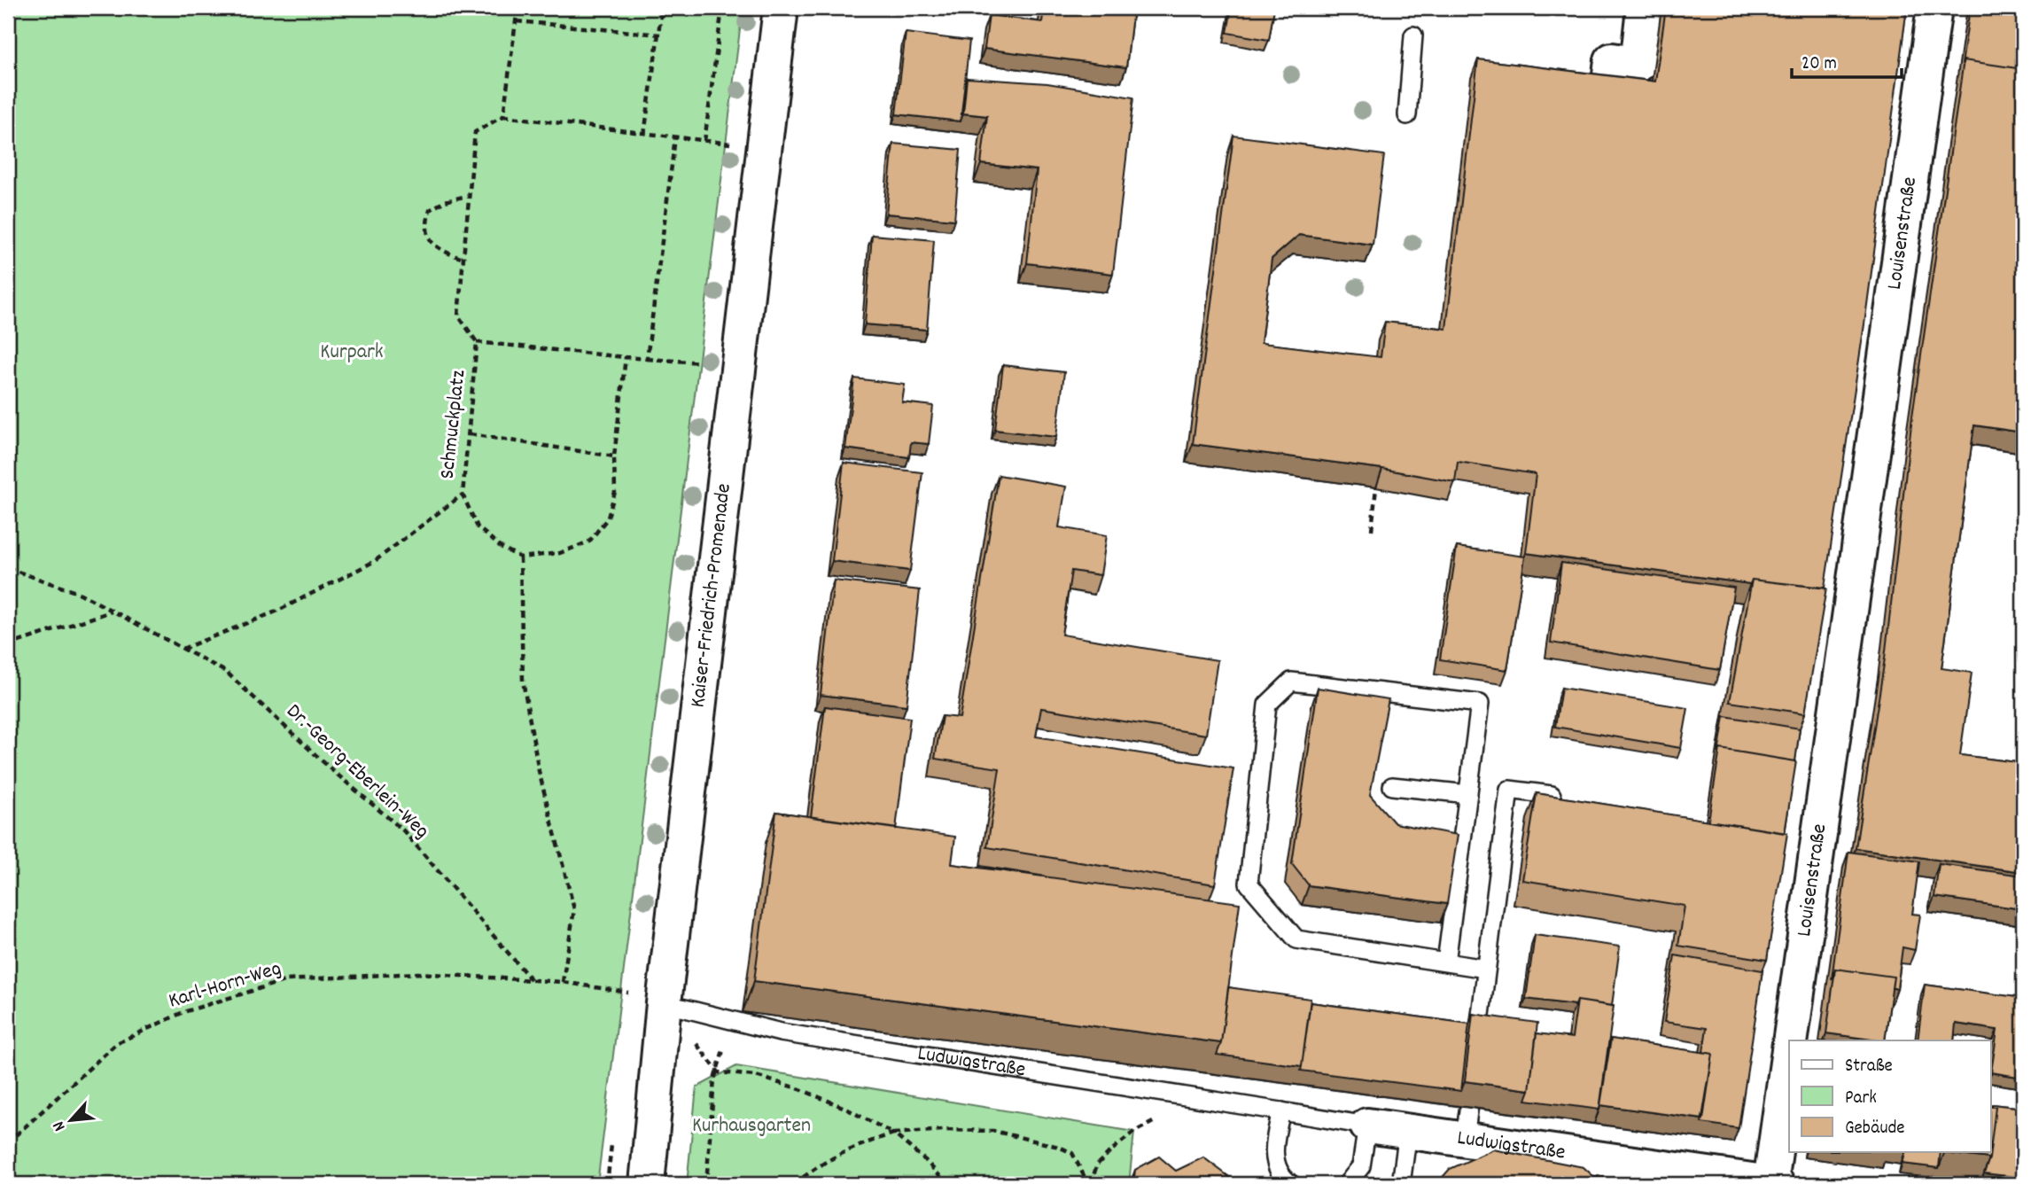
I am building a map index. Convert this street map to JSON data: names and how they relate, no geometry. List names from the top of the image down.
{
  "streets": {
    "street": ["Louisenstraße", "Kaiser-Friedrich-Promenade", "Ludwigstraße"],
    "path": ["Schmuckplatz", "Dr.-Georg-Eberlein-Weg", "Karl-Horn-Weg"]
  },
  "crossings": [
    ["Louisenstraße", "Ludwigstraße"],
    ["Kaiser-Friedrich-Promenade", "Ludwigstraße"],
    ["Dr.-Georg-Eberlein-Weg", "Karl-Horn-Weg"]
  ],
  "parks": ["Kurpark", "Kurhausgarten"],
  "legend": ["Straße", "Park", "Gebäude"],
  "scale_bar": "20 m",
  "north": "bottom left"
}
